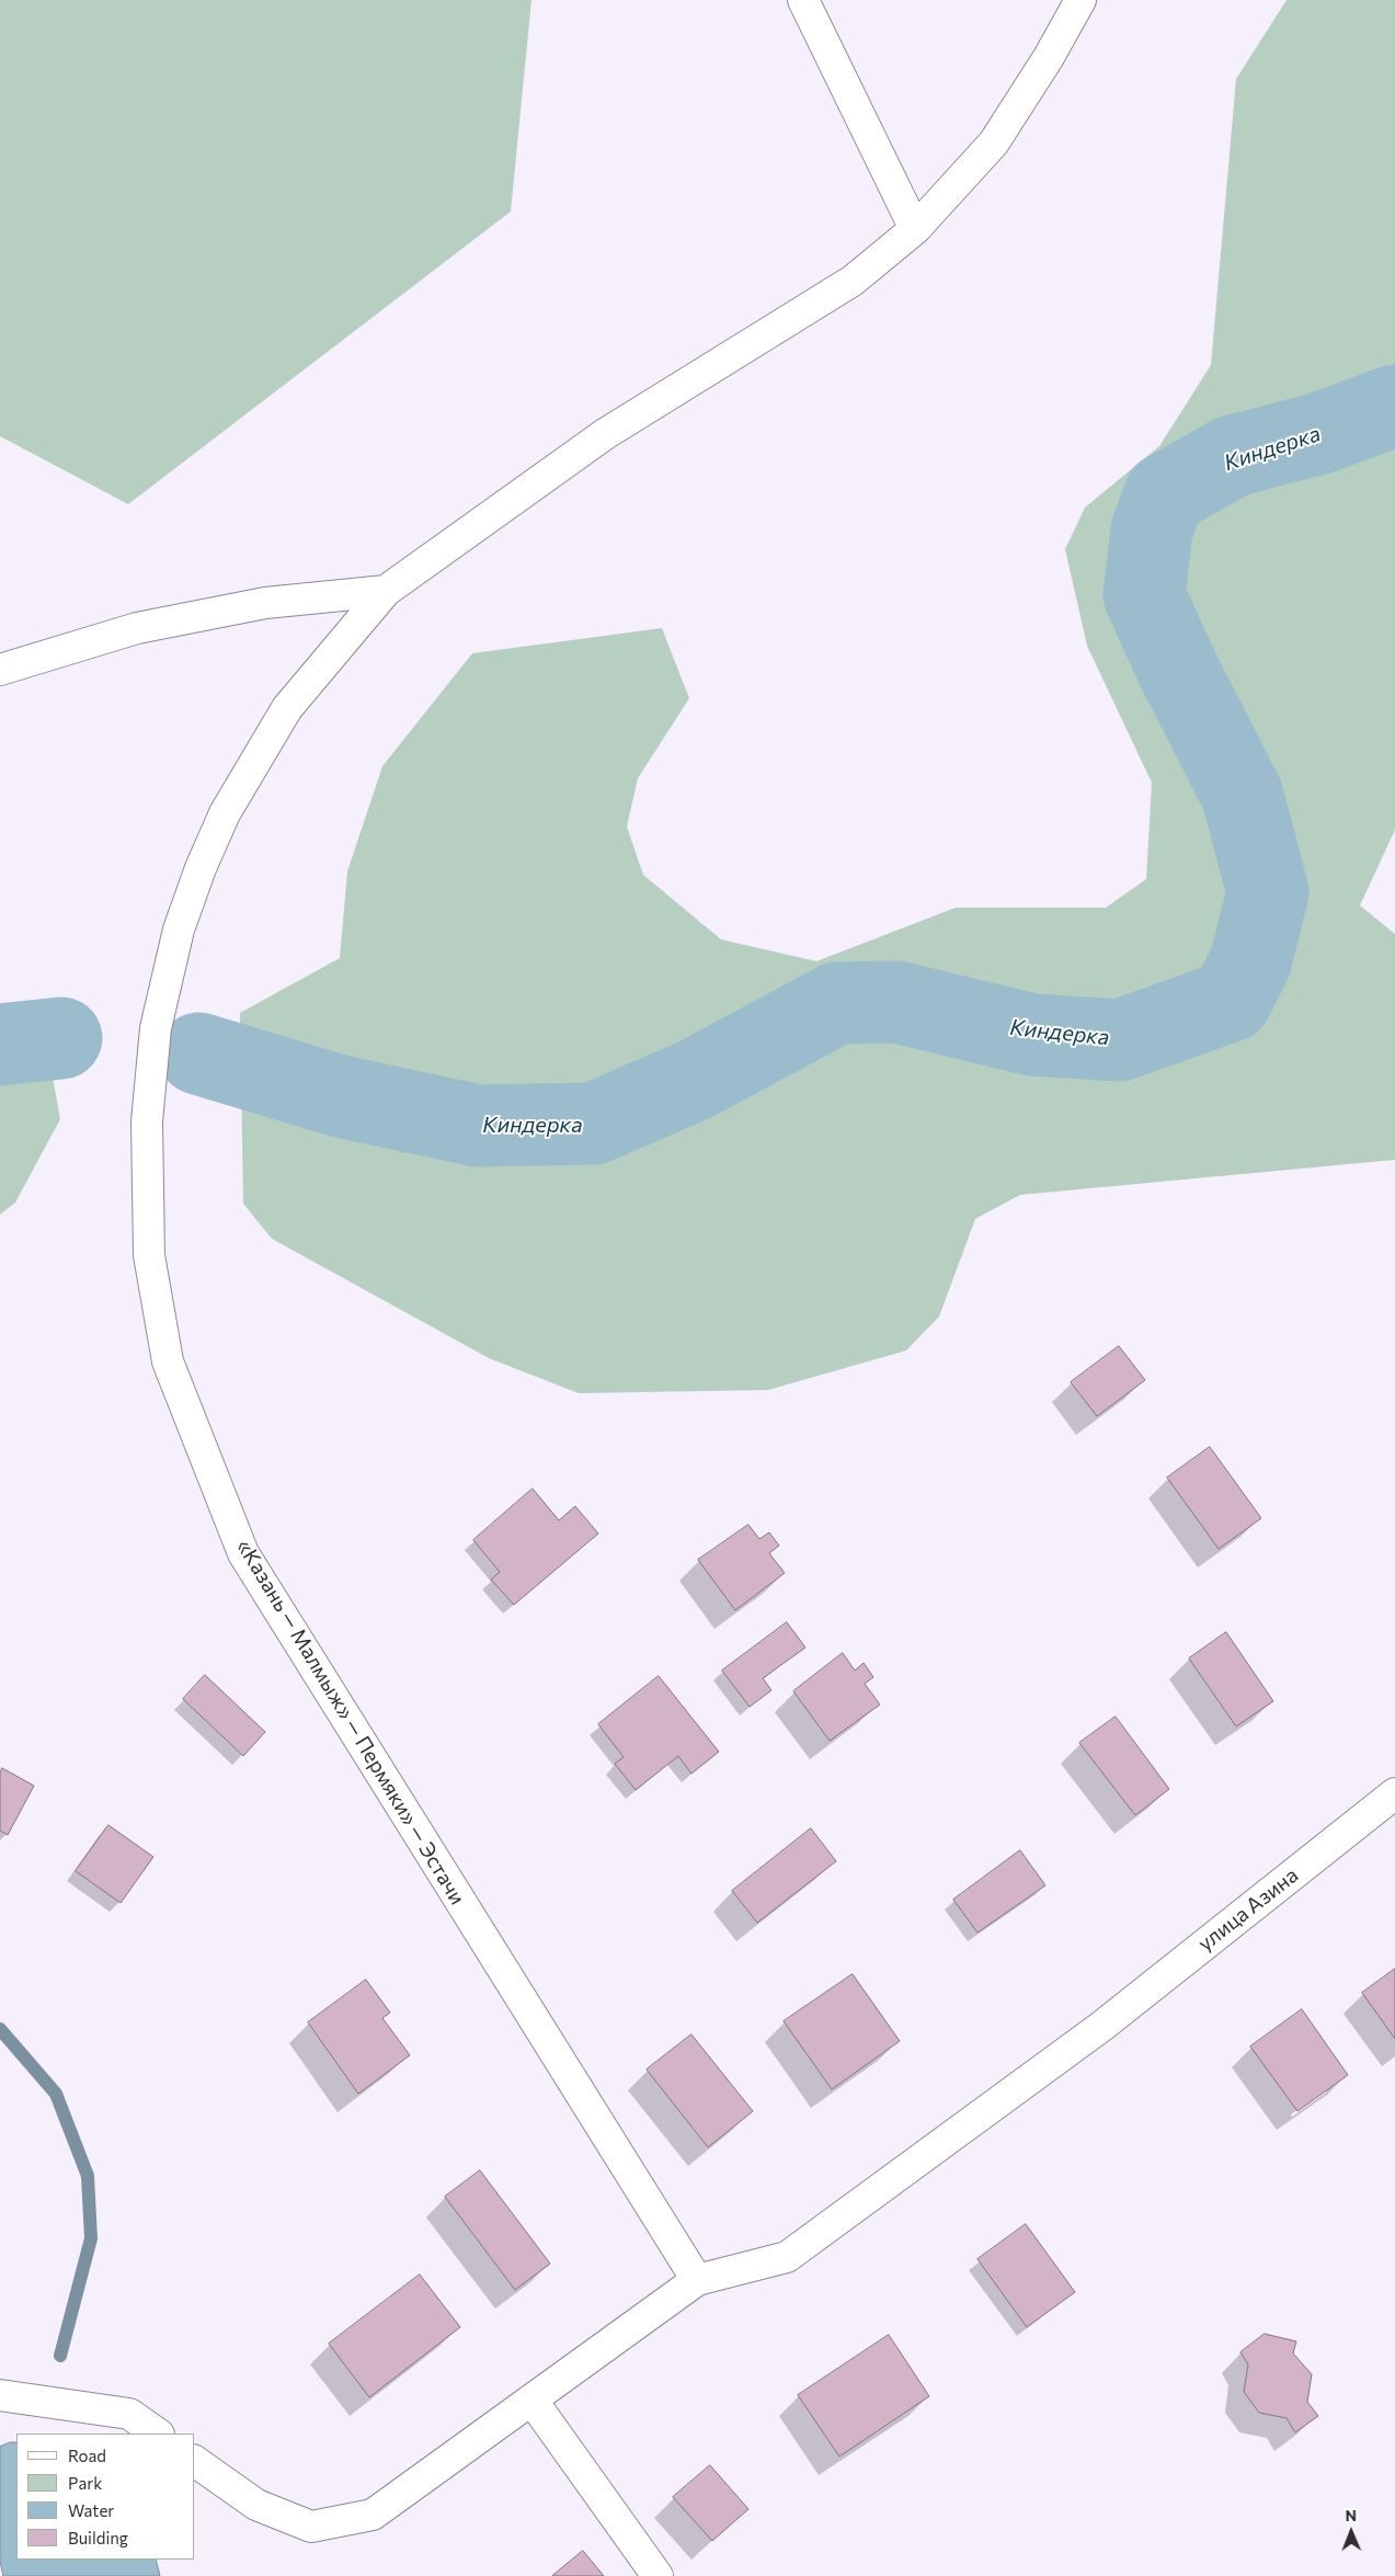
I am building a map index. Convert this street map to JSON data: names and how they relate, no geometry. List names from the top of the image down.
{
  "streets": {
    "street": ["«Казань — Малмыж» — Пермяки» — Эстачи", "улица Азина"]
  },
  "crossings": [
    ["«Казань — Малмыж» — Пермяки» — Эстачи", "улица Азина"]
  ],
  "water": ["Киндерка"],
  "legend": [
    "Road",
    "Park",
    "Water",
    "Building"
  ],
  "north": "top"
}
